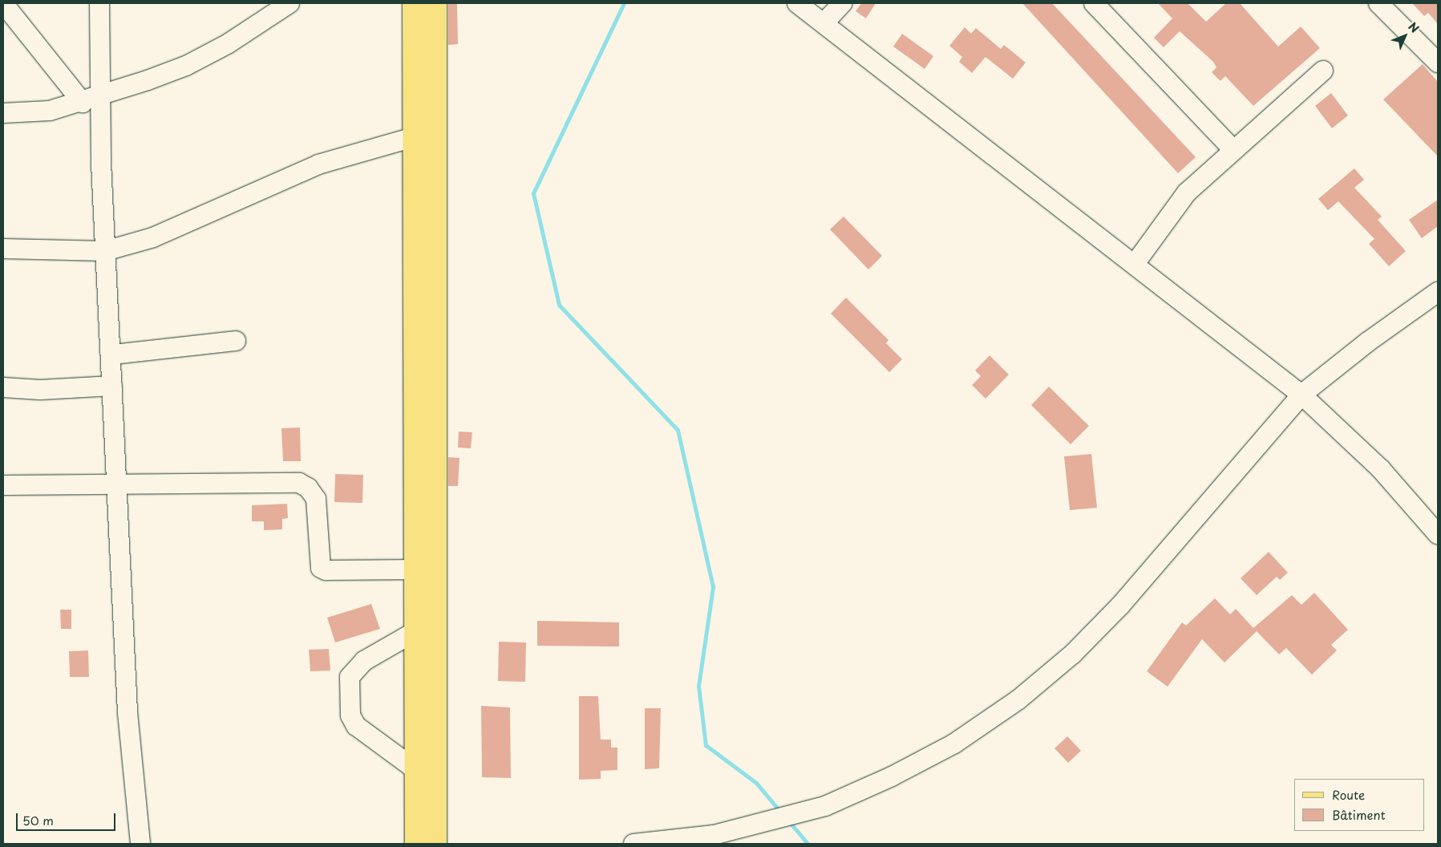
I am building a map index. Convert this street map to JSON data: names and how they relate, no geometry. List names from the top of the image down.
{
  "legend": ["Route", "Bâtiment"],
  "scale_bar": "50 m",
  "north": "top right"
}
